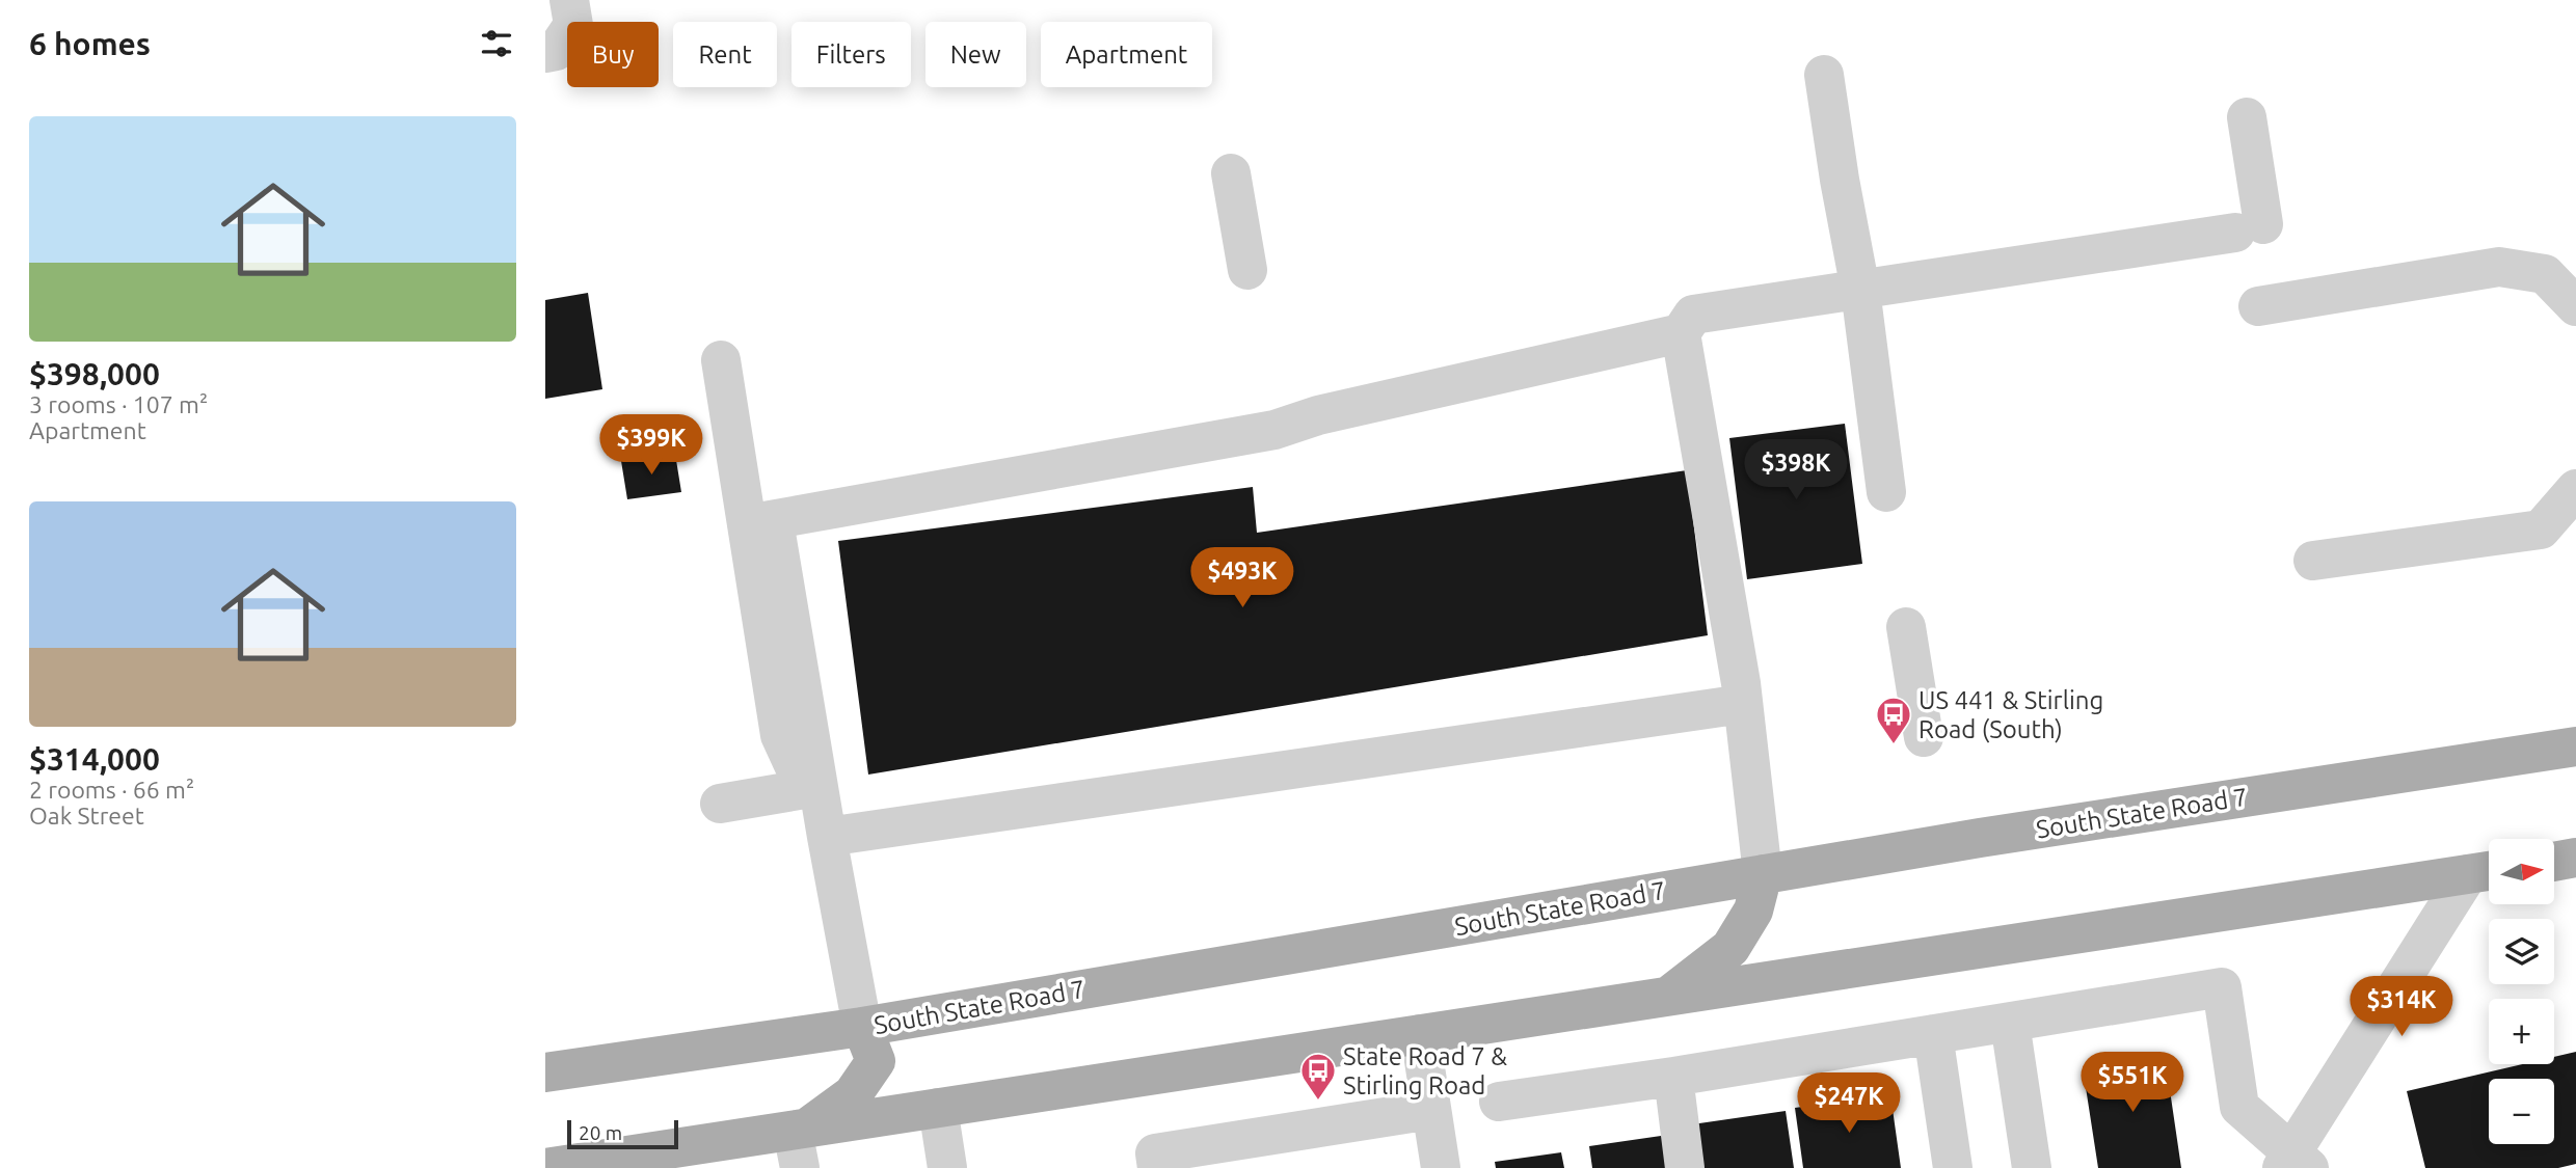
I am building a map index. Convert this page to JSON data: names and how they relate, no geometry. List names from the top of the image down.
{
  "streets": {
    "main road": ["South State Road 7"]
  },
  "places": {
    "bus stop": ["US 441 & Stirling Road (South)", "State Road 7 & Stirling Road"]
  },
  "scale_bar": "20 m",
  "north": "right",
  "page": {
    "heading": "6 homes",
    "chip": [
      "Buy",
      "Rent",
      "Filters",
      "New",
      "Apartment"
    ],
    "list": [
      {
        "name": "$398,000",
        "note": "3 rooms · 107 m² · Apartment"
      },
      {
        "name": "$314,000",
        "note": "2 rooms · 66 m² · Oak Street"
      }
    ],
    "price": [
      "$399K",
      "$398K",
      "$493K",
      "$314K",
      "$551K",
      "$247K"
    ],
    "map_buttons": ["+", "−"],
    "scale": "20 m"
  }
}
